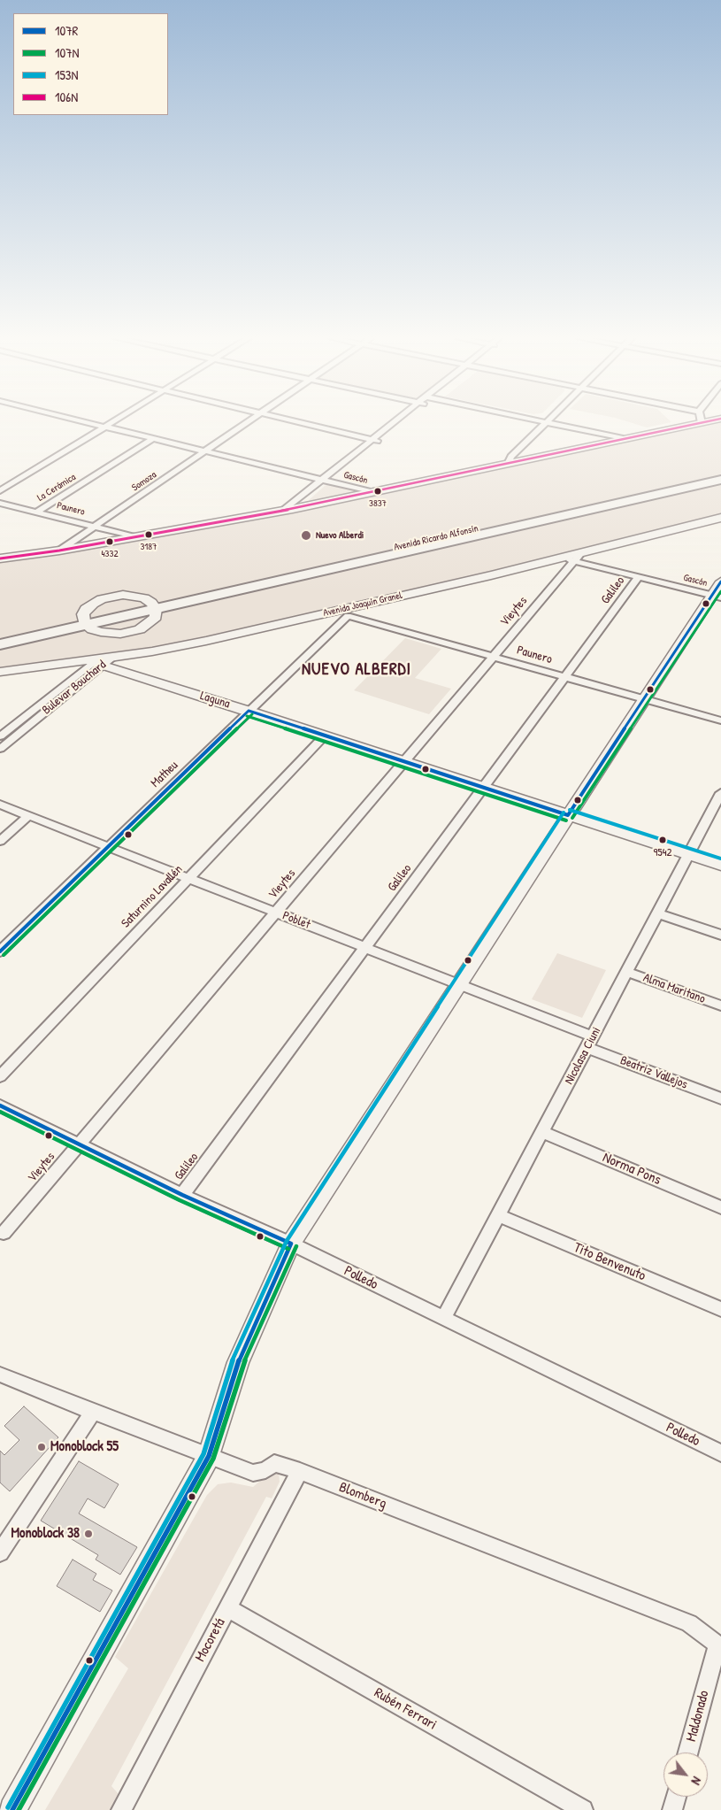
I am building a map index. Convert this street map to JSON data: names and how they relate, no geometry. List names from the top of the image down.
{
  "streets": {
    "highway": ["Avenida Ricardo Alfonsín"],
    "street": [
      "Gascón",
      "Somoza",
      "La Cerámica",
      "Paunero",
      "Galileo",
      "Avenida Joaquín Granel",
      "Vieytes",
      "Bulevar Bouchard",
      "Laguna",
      "Matheu",
      "Saturnino Lavallén",
      "Poblet",
      "Alma Maritano",
      "Nicolasa Ciuni",
      "Beatriz Vallejos",
      "Norma Pons",
      "Tito Benvenuto",
      "Polledo",
      "Blomberg",
      "Mocoretá",
      "Rubén Ferrari",
      "Maldonado"
    ]
  },
  "crossings": [
    ["Gascón", "Somoza"],
    ["Gascón", "La Cerámica"],
    ["Gascón", "Galileo"],
    ["Gascón", "Avenida Joaquín Granel"],
    ["Gascón", "Vieytes"],
    ["Somoza", "Paunero"],
    ["La Cerámica", "Paunero"],
    ["Paunero", "Galileo"],
    ["Paunero", "Avenida Joaquín Granel"],
    ["Paunero", "Vieytes"],
    ["Paunero", "Matheu"],
    ["Galileo", "Laguna"],
    ["Galileo", "Poblet"],
    ["Galileo", "Polledo"],
    ["Avenida Joaquín Granel", "Vieytes"],
    ["Avenida Joaquín Granel", "Bulevar Bouchard"],
    ["Avenida Joaquín Granel", "Laguna"],
    ["Avenida Joaquín Granel", "Matheu"],
    ["Vieytes", "Laguna"],
    ["Vieytes", "Poblet"],
    ["Vieytes", "Polledo"],
    ["Bulevar Bouchard", "Laguna"],
    ["Laguna", "Matheu"],
    ["Laguna", "Saturnino Lavallén"],
    ["Laguna", "Nicolasa Ciuni"],
    ["Matheu", "Poblet"],
    ["Saturnino Lavallén", "Poblet"],
    ["Poblet", "Nicolasa Ciuni"],
    ["Poblet", "Beatriz Vallejos"],
    ["Alma Maritano", "Nicolasa Ciuni"],
    ["Nicolasa Ciuni", "Beatriz Vallejos"],
    ["Nicolasa Ciuni", "Norma Pons"],
    ["Nicolasa Ciuni", "Tito Benvenuto"],
    ["Nicolasa Ciuni", "Polledo"],
    ["Blomberg", "Mocoretá"],
    ["Blomberg", "Maldonado"],
    ["Mocoretá", "Rubén Ferrari"]
  ],
  "districts": ["NUEVO ALBERDI"],
  "places": [
    "3837",
    "3187",
    "Nuevo Alberdi",
    "4332",
    "9542",
    "Monoblock 55",
    "Monoblock 38"
  ],
  "lines": [
    "transit line 106N",
    "transit line 107R",
    "transit line 107N",
    "transit line 153N"
  ],
  "legend": [
    "107R",
    "107N",
    "153N",
    "106N"
  ],
  "north": "bottom right"
}
